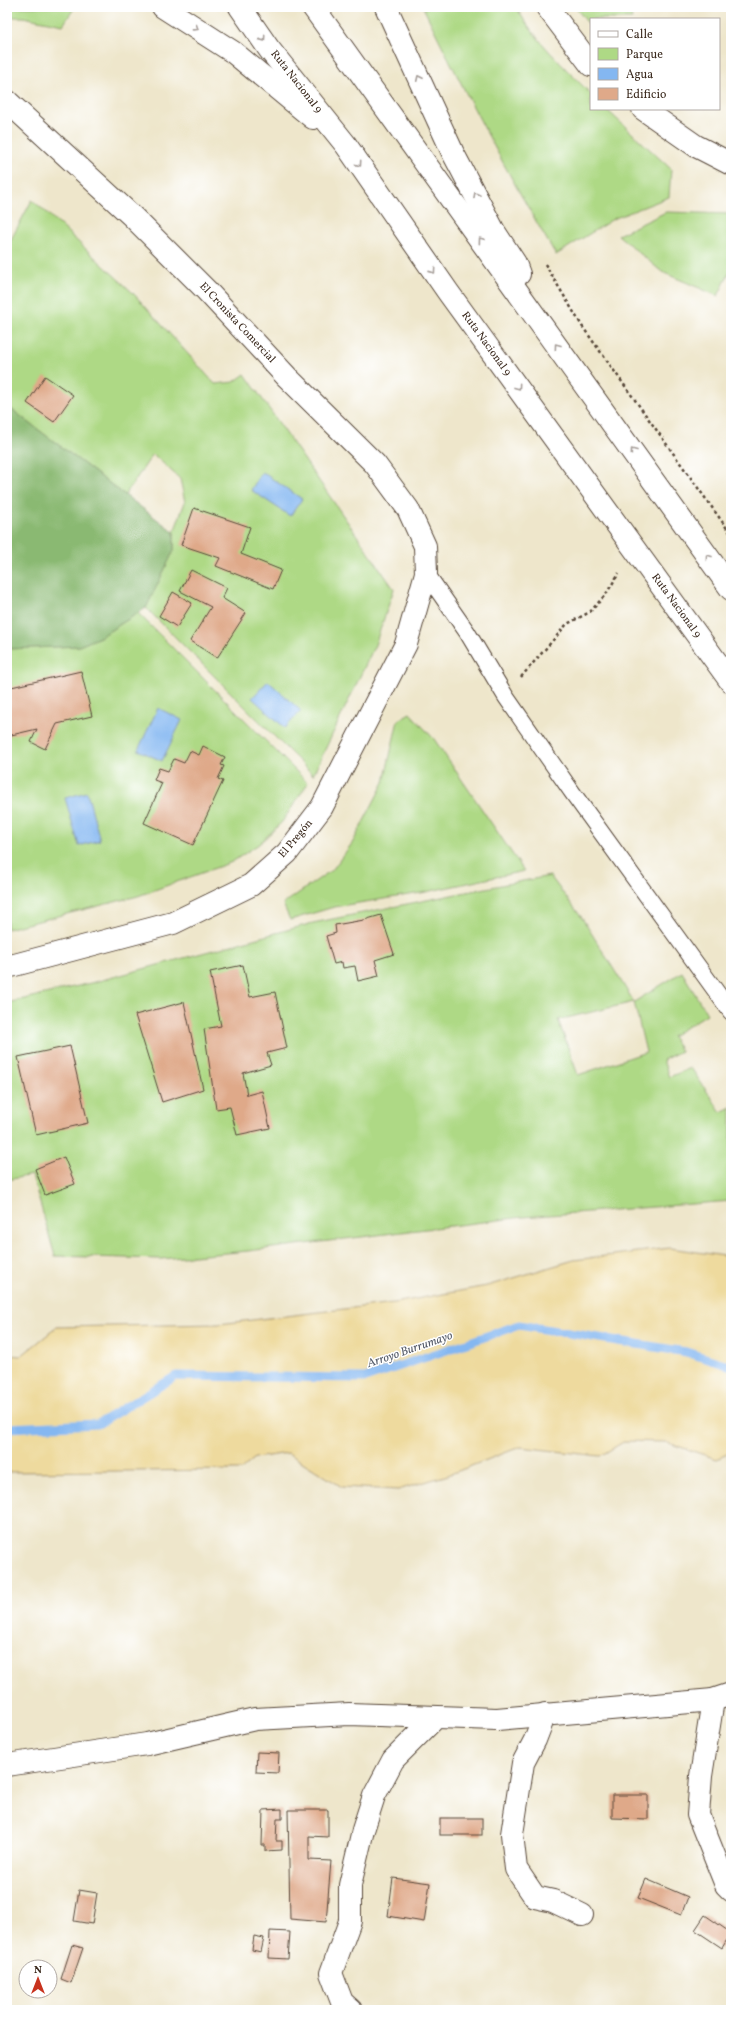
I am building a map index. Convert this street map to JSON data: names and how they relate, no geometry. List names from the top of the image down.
{
  "streets": {
    "main road": ["Ruta Nacional 9", "El Cronista Comercial", "El Pregón"]
  },
  "crossings": [
    ["El Cronista Comercial", "El Pregón"]
  ],
  "water": ["Arroyo Burrumayo"],
  "legend": [
    "Calle",
    "Parque",
    "Agua",
    "Edificio"
  ],
  "north": "top"
}
